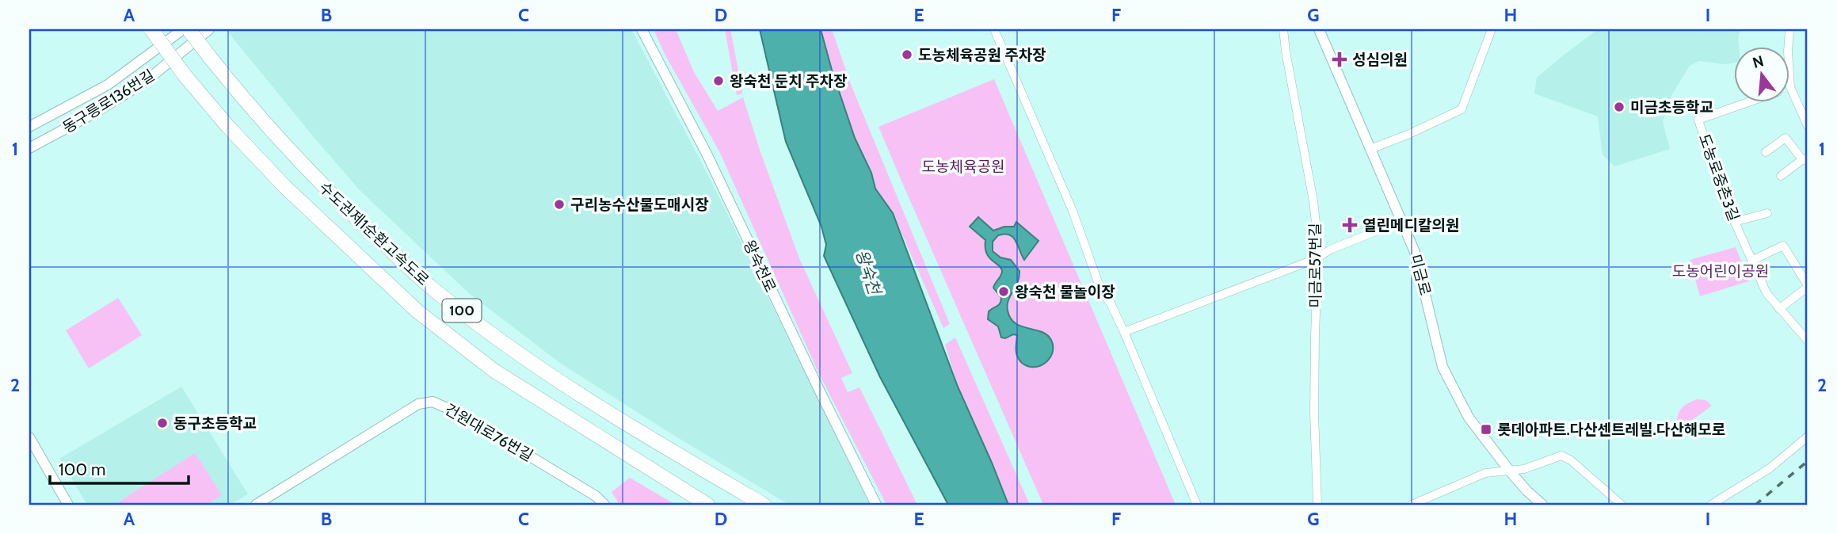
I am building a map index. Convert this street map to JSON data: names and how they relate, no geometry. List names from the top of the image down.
{
  "streets": {
    "highway": ["수도권제1순환고속도로", "100"],
    "street": [
      "동구릉로136번길",
      "도농로중촌3길",
      "미금로57번길",
      "왕숙천로",
      "미금로",
      "건원대로76번길"
    ]
  },
  "water": ["왕숙천"],
  "parks": ["도농체육공원", "도농어린이공원"],
  "places": {
    "other": [
      "도농체육공원 주차장",
      "왕숙천 둔치 주차장",
      "미금초등학교",
      "구리농수산물도매시장",
      "왕숙천 물놀이장",
      "동구초등학교"
    ],
    "health": ["성심의원", "열린메디칼의원"],
    "transit": ["롯데아파트.다산센트레빌.다산해모로"]
  },
  "scale_bar": "100 m",
  "north": "top",
  "grid": {
    "columns": [
      "A",
      "B",
      "C",
      "D",
      "E",
      "F",
      "G",
      "H",
      "I"
    ],
    "rows": ["1", "2"]
  }
}
